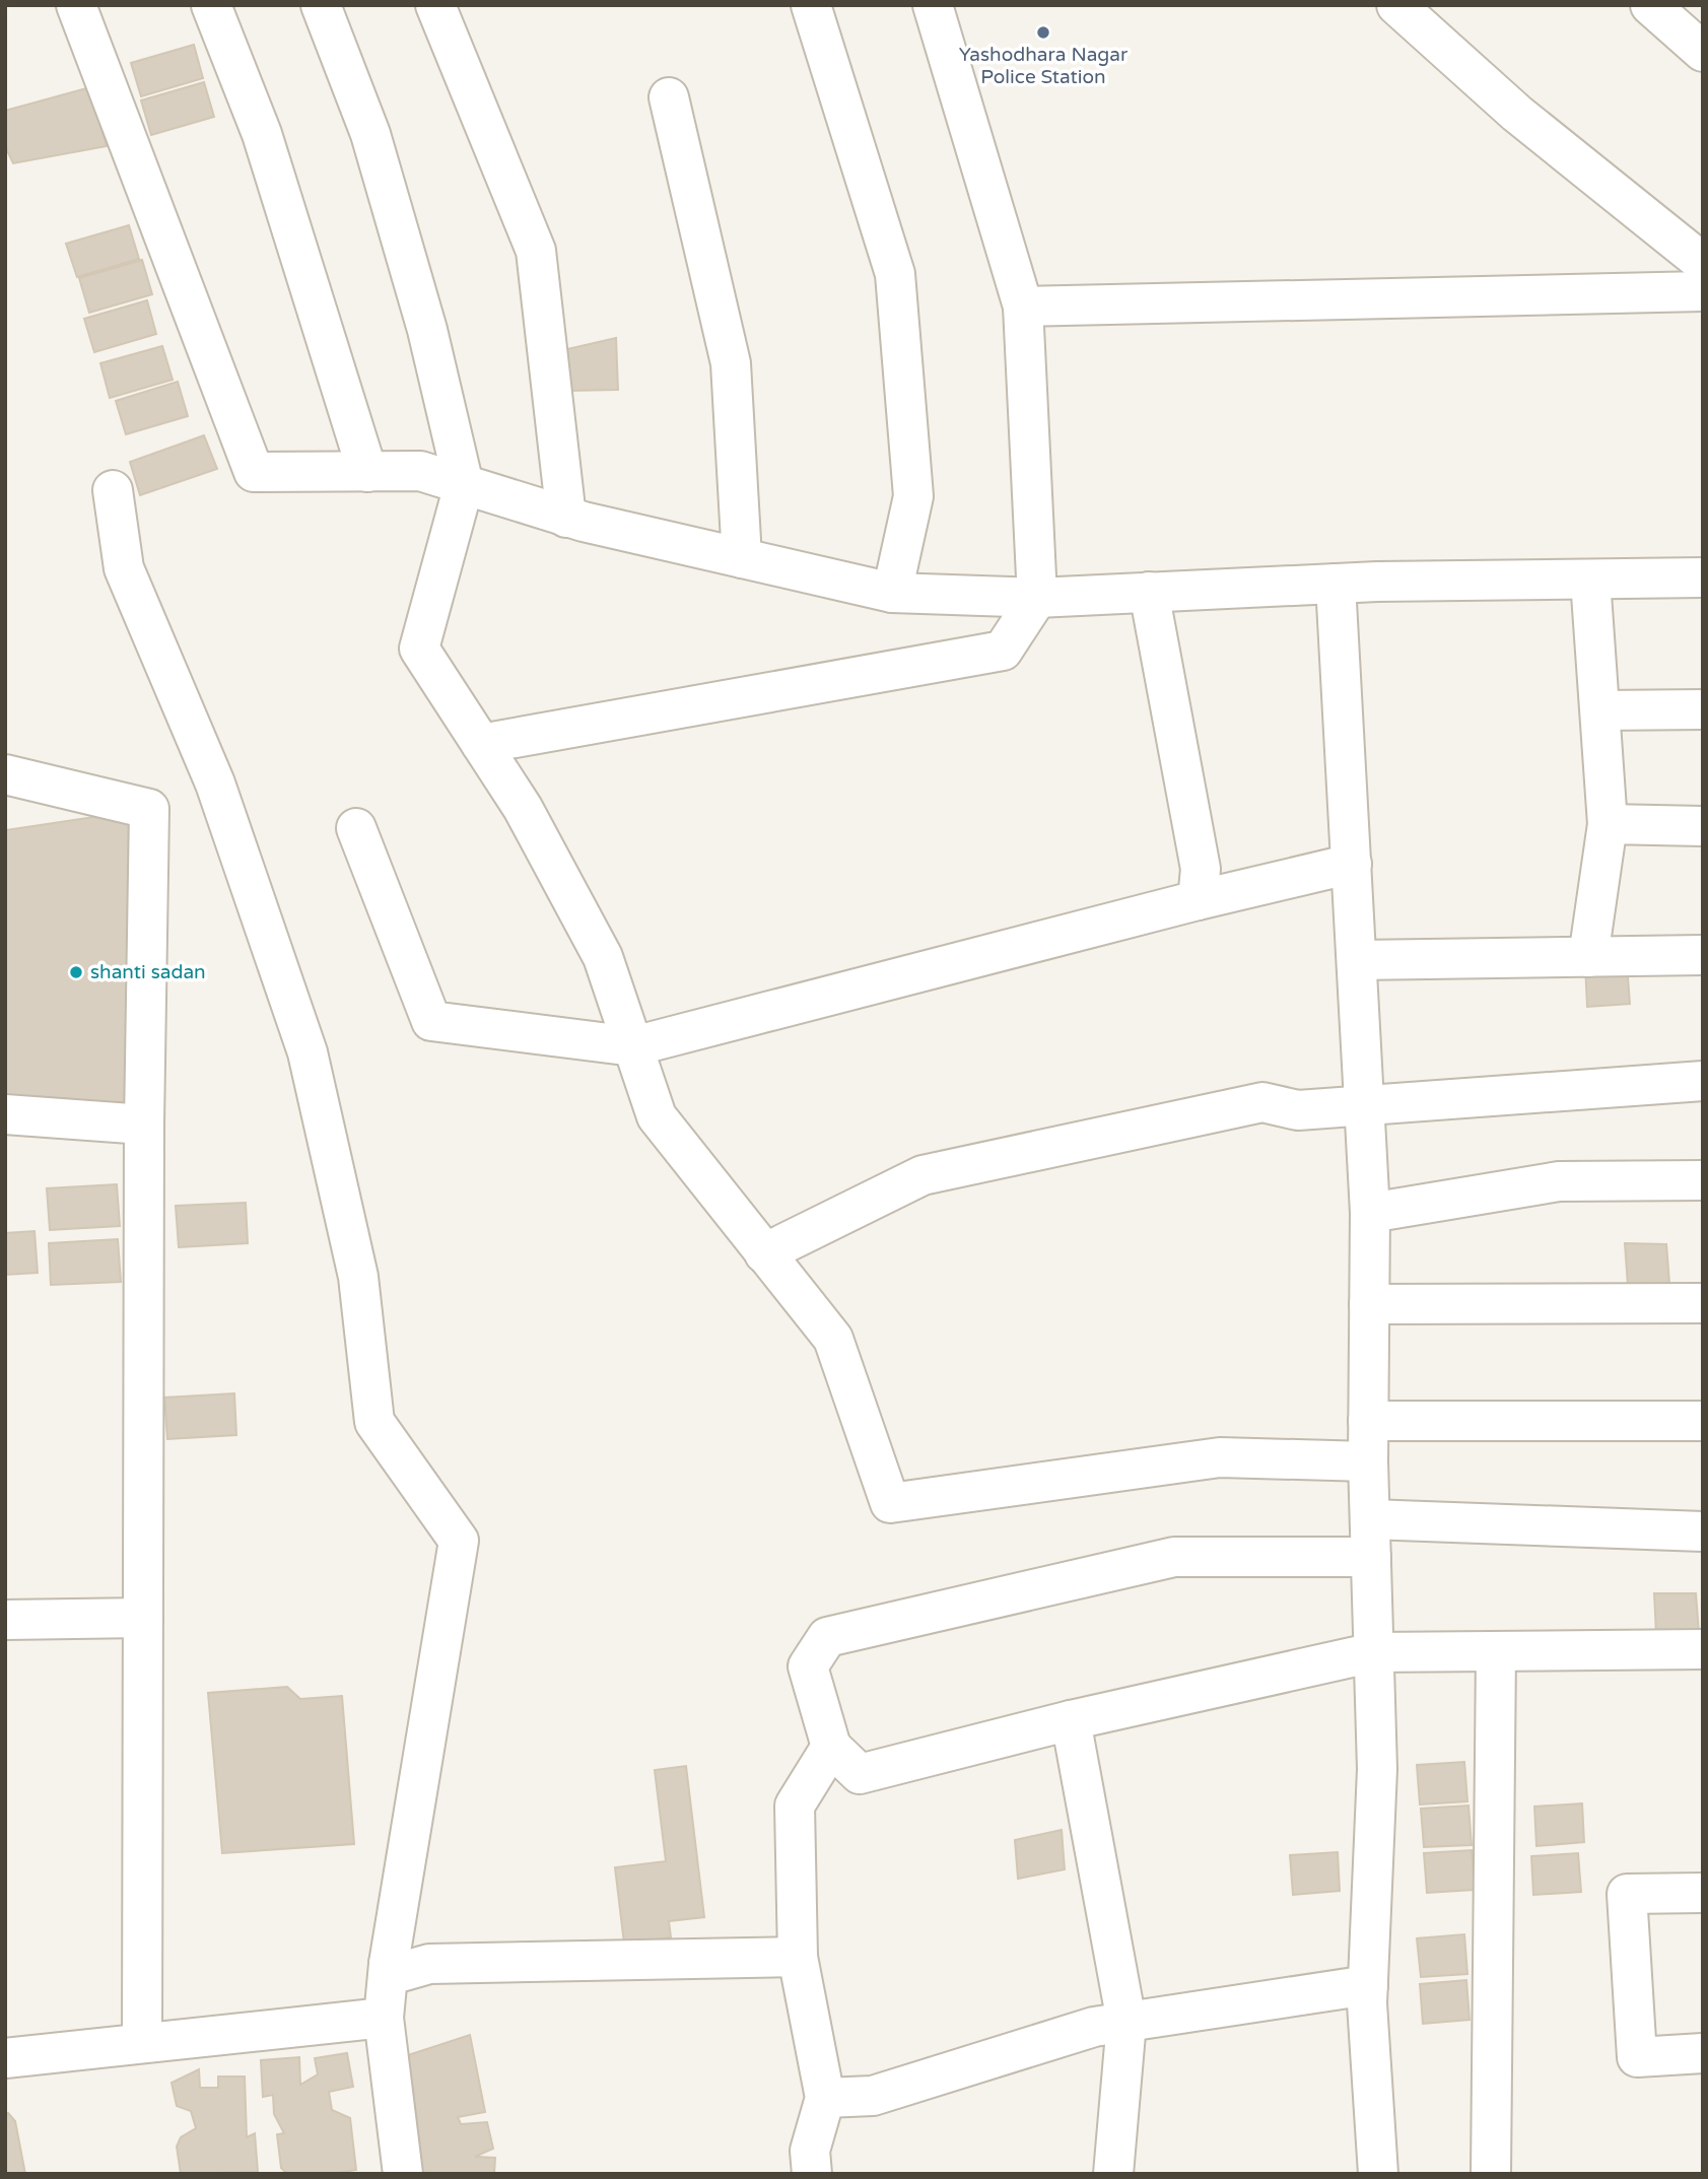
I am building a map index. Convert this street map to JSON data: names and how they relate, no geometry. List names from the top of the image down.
{
  "places": ["Yashodhara Nagar Police Station", "shanti sadan"]
}
